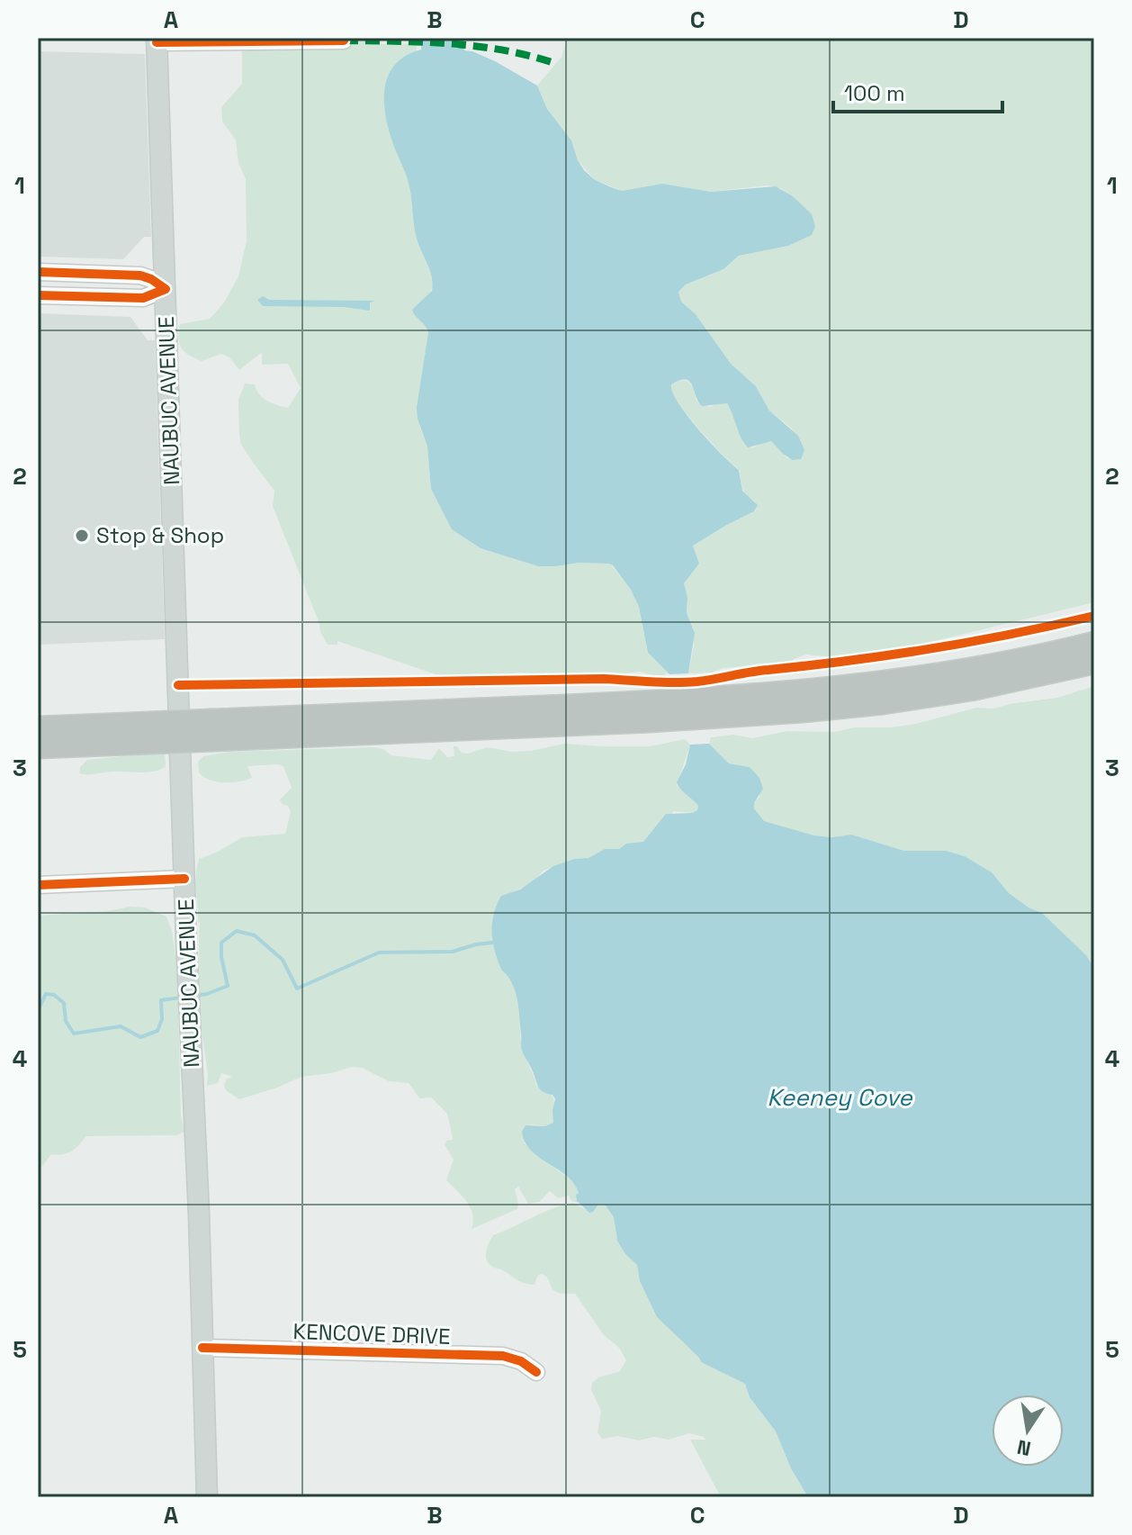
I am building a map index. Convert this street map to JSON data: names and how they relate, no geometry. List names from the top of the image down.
{
  "streets": {
    "main road": ["NAUBUC AVENUE"],
    "street": ["KENCOVE DRIVE"]
  },
  "crossings": [
    ["NAUBUC AVENUE", "KENCOVE DRIVE"]
  ],
  "water": ["Keeney Cove"],
  "places": ["Stop & Shop"],
  "scale_bar": "100 m",
  "north": "bottom",
  "grid": {
    "columns": [
      "A",
      "B",
      "C",
      "D"
    ],
    "rows": [
      "1",
      "2",
      "3",
      "4",
      "5"
    ]
  }
}
